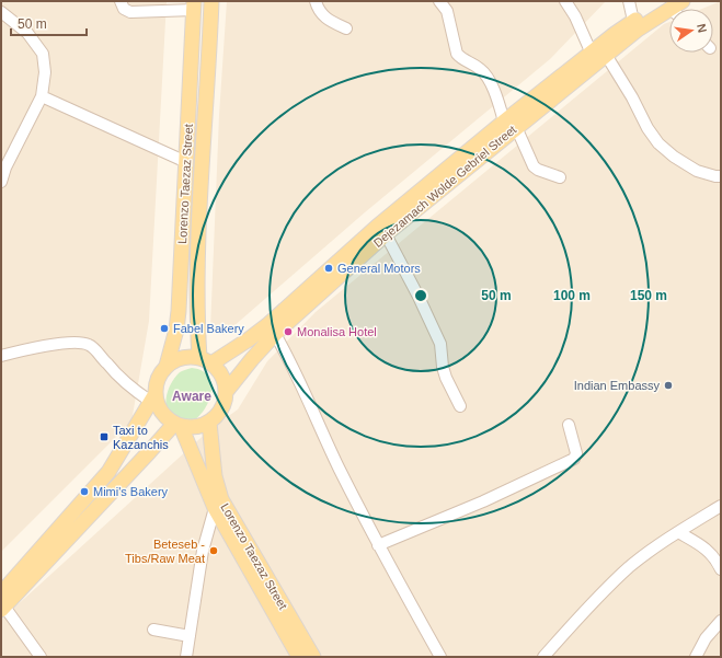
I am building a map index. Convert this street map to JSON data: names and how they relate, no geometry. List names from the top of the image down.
{
  "streets": {
    "main road": ["Lorenzo Taezaz Street", "Dejezamach Wolde Gebriel Street"]
  },
  "crossings": [
    ["Lorenzo Taezaz Street", "Dejezamach Wolde Gebriel Street"]
  ],
  "districts": ["Aware"],
  "places": {
    "other": [
      "General Motors",
      "Fabel Bakery",
      "Monalisa Hotel",
      "Indian Embassy",
      "Mimi's Bakery",
      "Beteseb - Tibs/Raw Meat"
    ],
    "transit": ["Taxi to Kazanchis"]
  },
  "scale_bar": "50 m",
  "north": "right",
  "rings": ["50 m", "100 m", "150 m"]
}
